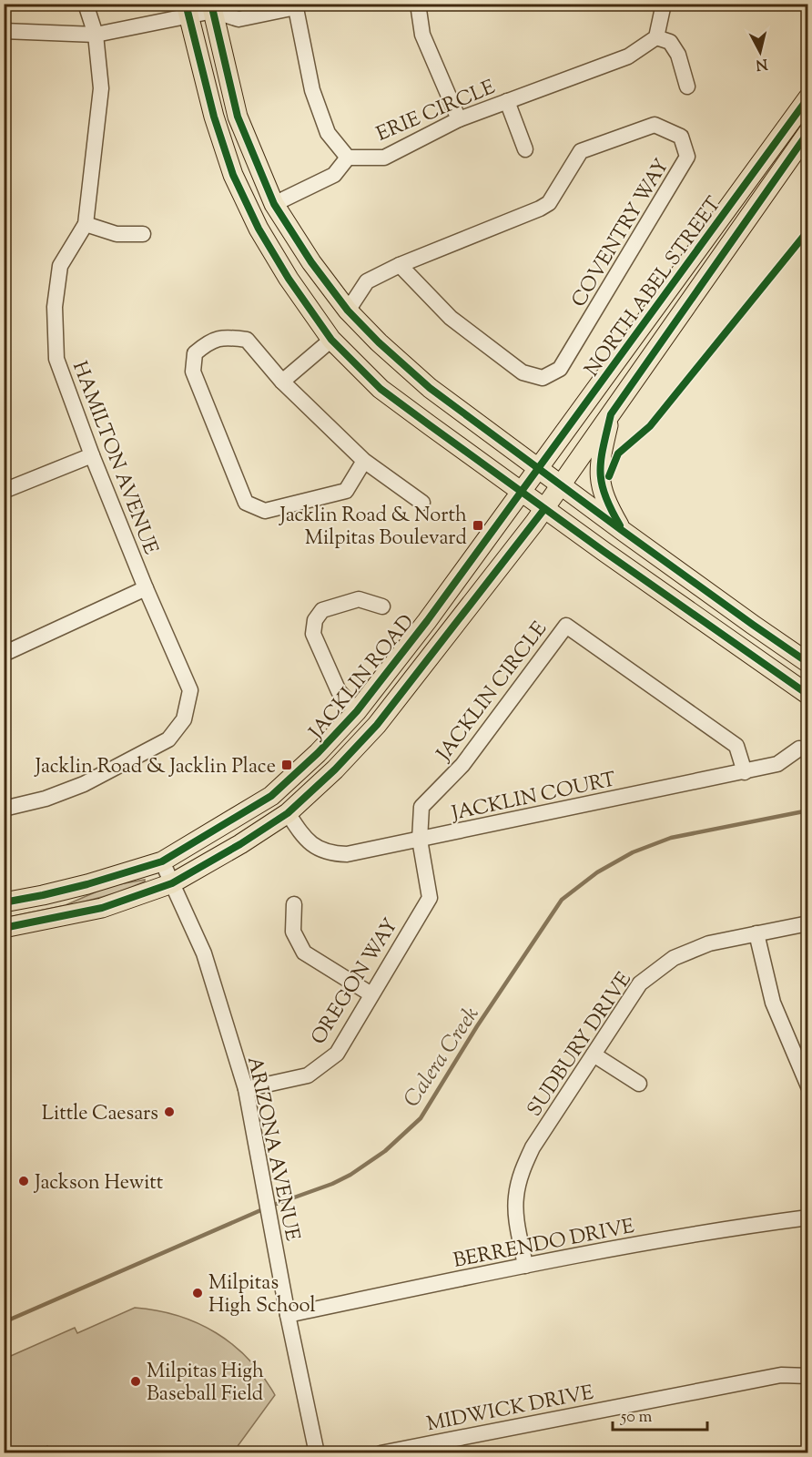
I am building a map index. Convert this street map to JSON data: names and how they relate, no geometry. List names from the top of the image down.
{
  "streets": {
    "main road": ["NORTH ABEL STREET", "JACKLIN ROAD"],
    "street": [
      "ERIE CIRCLE",
      "COVENTRY WAY",
      "HAMILTON AVENUE",
      "JACKLIN CIRCLE",
      "JACKLIN COURT",
      "OREGON WAY",
      "SUDBURY DRIVE",
      "ARIZONA AVENUE",
      "BERRENDO DRIVE",
      "MIDWICK DRIVE"
    ]
  },
  "crossings": [
    ["NORTH ABEL STREET", "JACKLIN ROAD"],
    ["JACKLIN ROAD", "JACKLIN COURT"],
    ["JACKLIN ROAD", "ARIZONA AVENUE"],
    ["JACKLIN CIRCLE", "JACKLIN COURT"],
    ["JACKLIN CIRCLE", "OREGON WAY"],
    ["JACKLIN COURT", "OREGON WAY"],
    ["OREGON WAY", "ARIZONA AVENUE"],
    ["SUDBURY DRIVE", "BERRENDO DRIVE"],
    ["ARIZONA AVENUE", "BERRENDO DRIVE"]
  ],
  "water": ["Calera Creek"],
  "places": {
    "transit": ["Jacklin Road & North Milpitas Boulevard", "Jacklin Road & Jacklin Place"],
    "other": [
      "Little Caesars",
      "Jackson Hewitt",
      "Milpitas High School",
      "Milpitas High Baseball Field"
    ]
  },
  "scale_bar": "50 m",
  "north": "bottom"
}
